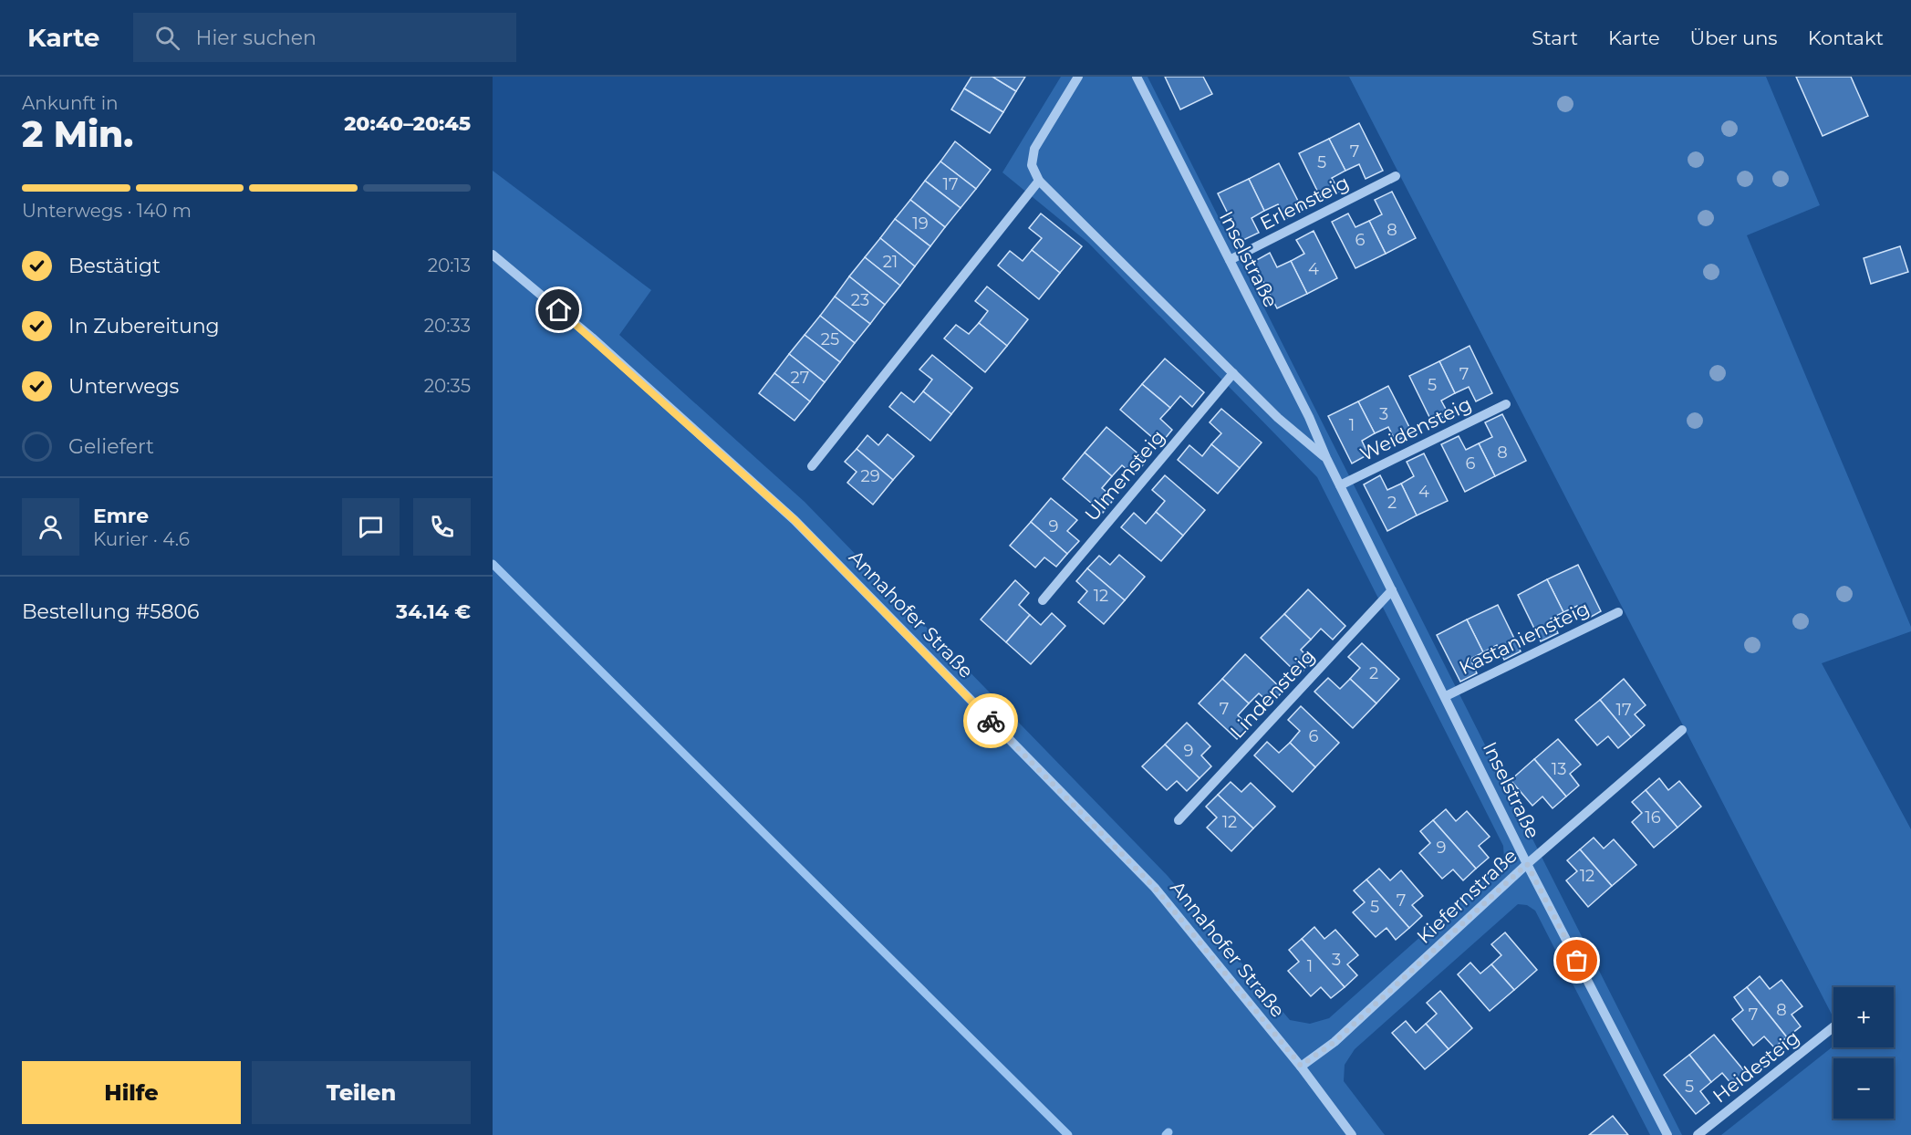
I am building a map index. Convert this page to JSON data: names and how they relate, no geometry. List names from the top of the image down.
{
  "streets": {
    "street": [
      "Erlensteig",
      "Inselstraße",
      "Weidensteig",
      "Ulmensteig",
      "Annahofer Straße",
      "Kastaniensteig",
      "Lindensteig",
      "Kiefernstraße",
      "Heidesteig"
    ]
  },
  "crossings": [
    ["Erlensteig", "Inselstraße"],
    ["Inselstraße", "Weidensteig"],
    ["Inselstraße", "Ulmensteig"],
    ["Inselstraße", "Kastaniensteig"],
    ["Inselstraße", "Lindensteig"],
    ["Inselstraße", "Kiefernstraße"],
    ["Annahofer Straße", "Kiefernstraße"]
  ],
  "house_numbers": [
    "7",
    "5",
    "17",
    "19",
    "8",
    "6",
    "21",
    "4",
    "23",
    "25",
    "7",
    "27",
    "5",
    "3",
    "1",
    "8",
    "6",
    "29",
    "4",
    "2",
    "9",
    "12",
    "2",
    "7",
    "17",
    "6",
    "9",
    "13",
    "16",
    "12",
    "9",
    "12",
    "7",
    "5",
    "3",
    "1",
    "8",
    "7",
    "5"
  ],
  "page": {
    "header": "Karte",
    "search": "Hier suchen",
    "nav": [
      "Start",
      "Karte",
      "Über uns",
      "Kontakt"
    ],
    "heading": ["2 Min.", "Ankunft in", "20:40–20:45"],
    "panel": [
      "Emre",
      "Kurier · 4.6",
      "Bestellung #5806",
      "34.14 €"
    ],
    "bar": "Unterwegs · 140 m",
    "list": [
      ["Bestätigt", "20:13"],
      ["In Zubereitung", "20:33"],
      ["Unterwegs", "20:35"],
      "Geliefert"
    ],
    "map_buttons": ["+", "−"],
    "buttons": ["Hilfe", "Teilen"]
  }
}
